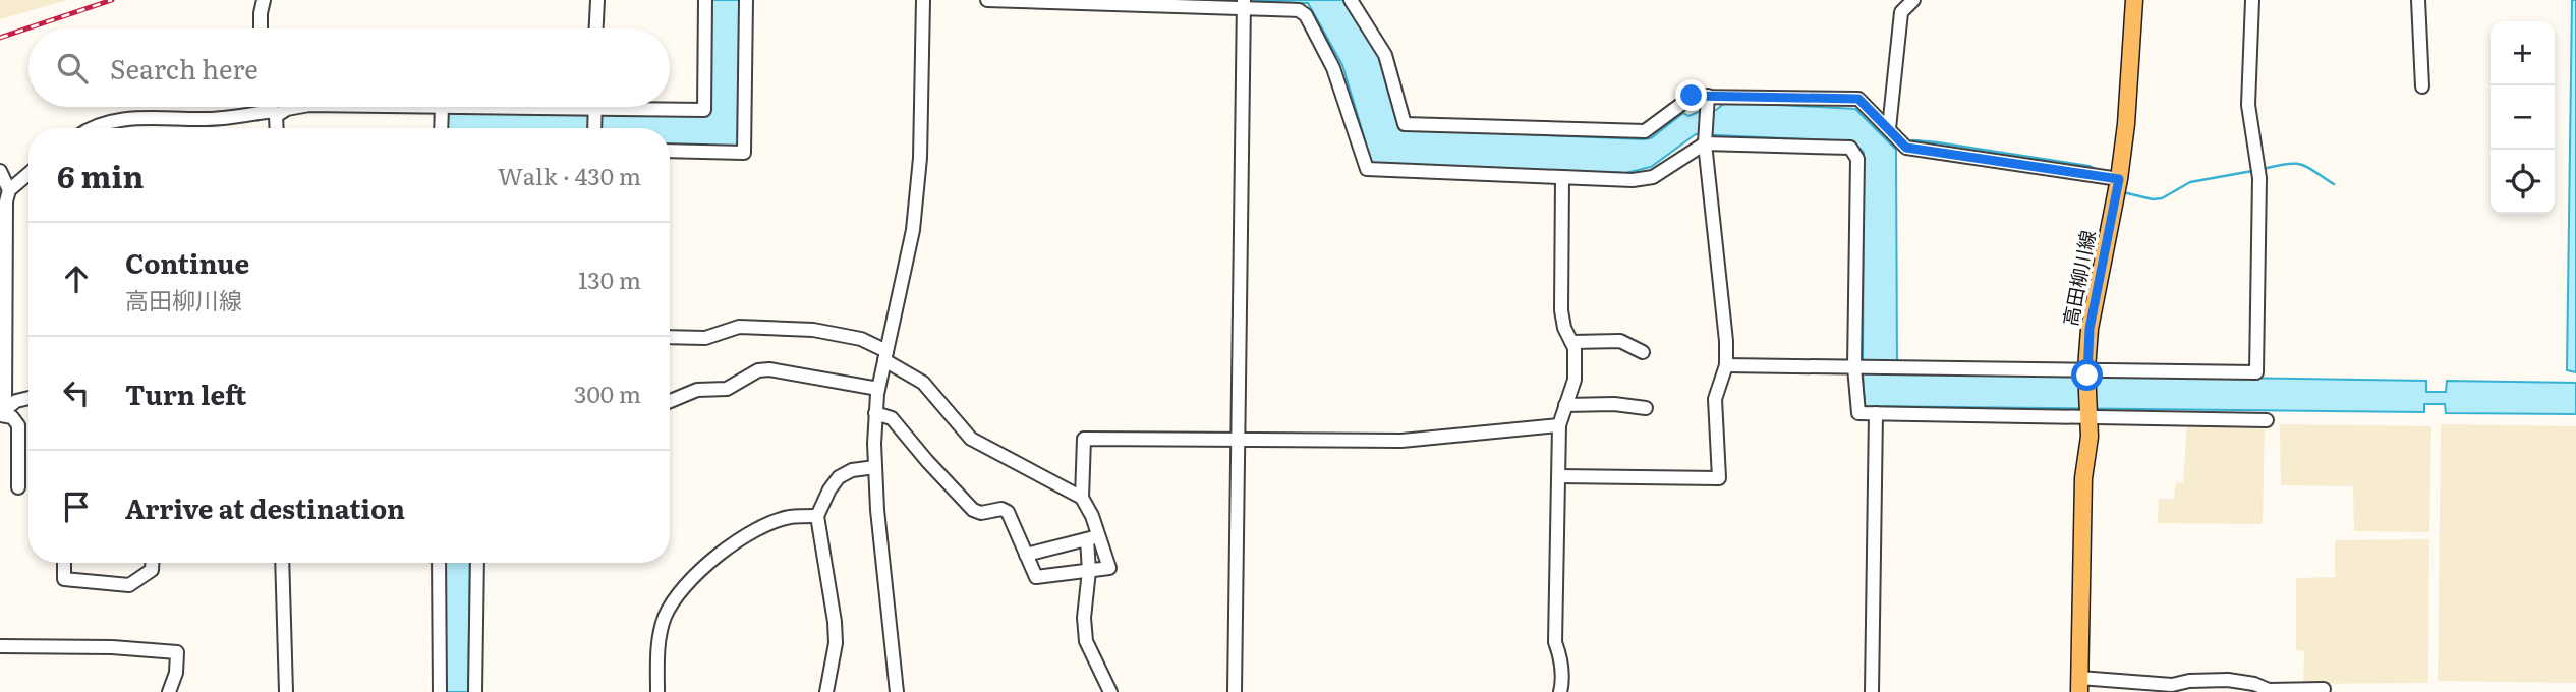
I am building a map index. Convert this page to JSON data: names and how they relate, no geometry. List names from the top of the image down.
{
  "streets": {
    "main road": ["高田柳川線"]
  },
  "page": {
    "map_buttons": ["+", "−"],
    "search": "Search here",
    "heading": ["6 min", "Walk · 430 m"],
    "list": [
      ["Continue", "高田柳川線", "130 m"],
      ["Turn left", "300 m"],
      "Arrive at destination"
    ]
  }
}
